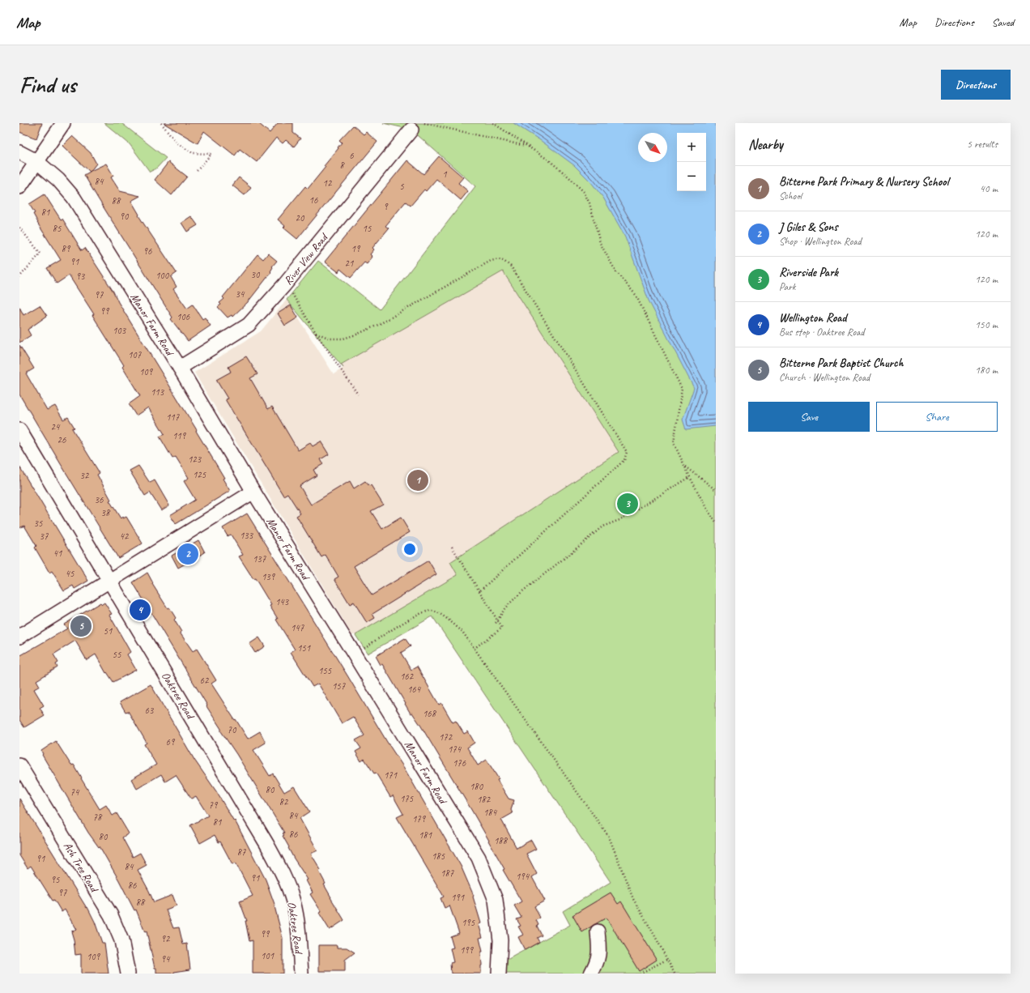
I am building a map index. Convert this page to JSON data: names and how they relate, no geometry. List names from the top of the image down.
{
  "streets": {
    "street": [
      "River View Road",
      "Manor Farm Road",
      "Oaktree Road",
      "Ash Tree Road"
    ]
  },
  "crossings": [
    ["River View Road", "Manor Farm Road"]
  ],
  "house_numbers": [
    "6",
    "8",
    "1",
    "84",
    "12",
    "5",
    "16",
    "88",
    "9",
    "81",
    "90",
    "20",
    "85",
    "15",
    "89",
    "19",
    "96",
    "91",
    "21",
    "30",
    "100",
    "93",
    "34",
    "97",
    "99",
    "106",
    "103",
    "107",
    "109",
    "113",
    "117",
    "24",
    "119",
    "26",
    "123",
    "125",
    "32",
    "36",
    "38",
    "35",
    "133",
    "37",
    "42",
    "41",
    "137",
    "45",
    "139",
    "143",
    "147",
    "51",
    "151",
    "55",
    "155",
    "162",
    "62",
    "157",
    "164",
    "63",
    "168",
    "70",
    "172",
    "69",
    "174",
    "176",
    "171",
    "180",
    "80",
    "74",
    "175",
    "182",
    "82",
    "79",
    "184",
    "84",
    "78",
    "179",
    "81",
    "86",
    "181",
    "80",
    "188",
    "87",
    "185",
    "91",
    "84",
    "187",
    "194",
    "91",
    "95",
    "86",
    "97",
    "191",
    "88",
    "195",
    "99",
    "92",
    "199",
    "101",
    "109",
    "94"
  ],
  "north": "bottom right",
  "page": {
    "header": "Map",
    "nav": ["Map", "Directions", "Saved"],
    "buttons": [
      "Directions",
      ["Save", "Share"]
    ],
    "title": "Find us",
    "heading": ["Nearby", "5 results"],
    "map_buttons": ["+", "−"],
    "list": [
      {
        "mark": "1",
        "name": "Bitterne Park Primary & Nursery School",
        "note": "School",
        "value": "40 m"
      },
      {
        "mark": "2",
        "name": "J Giles & Sons",
        "note": "Shop · Wellington Road",
        "value": "120 m"
      },
      {
        "mark": "3",
        "name": "Riverside Park",
        "note": "Park",
        "value": "120 m"
      },
      {
        "mark": "4",
        "name": "Wellington Road",
        "note": "Bus stop · Oaktree Road",
        "value": "150 m"
      },
      {
        "mark": "5",
        "name": "Bitterne Park Baptist Church",
        "note": "Church · Wellington Road",
        "value": "180 m"
      }
    ],
    "pins": [
      "1",
      "3",
      "2",
      "4",
      "5"
    ]
  }
}
